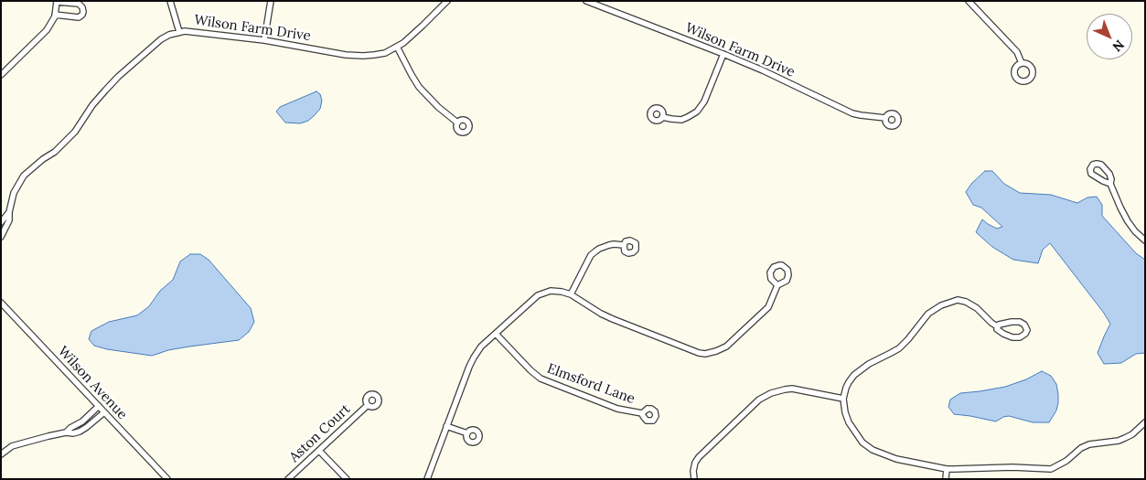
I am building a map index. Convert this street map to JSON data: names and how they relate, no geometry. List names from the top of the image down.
{
  "streets": {
    "street": [
      "Wilson Farm Drive",
      "Wilson Avenue",
      "Elmsford Lane",
      "Aston Court"
    ]
  },
  "north": "bottom right"
}
